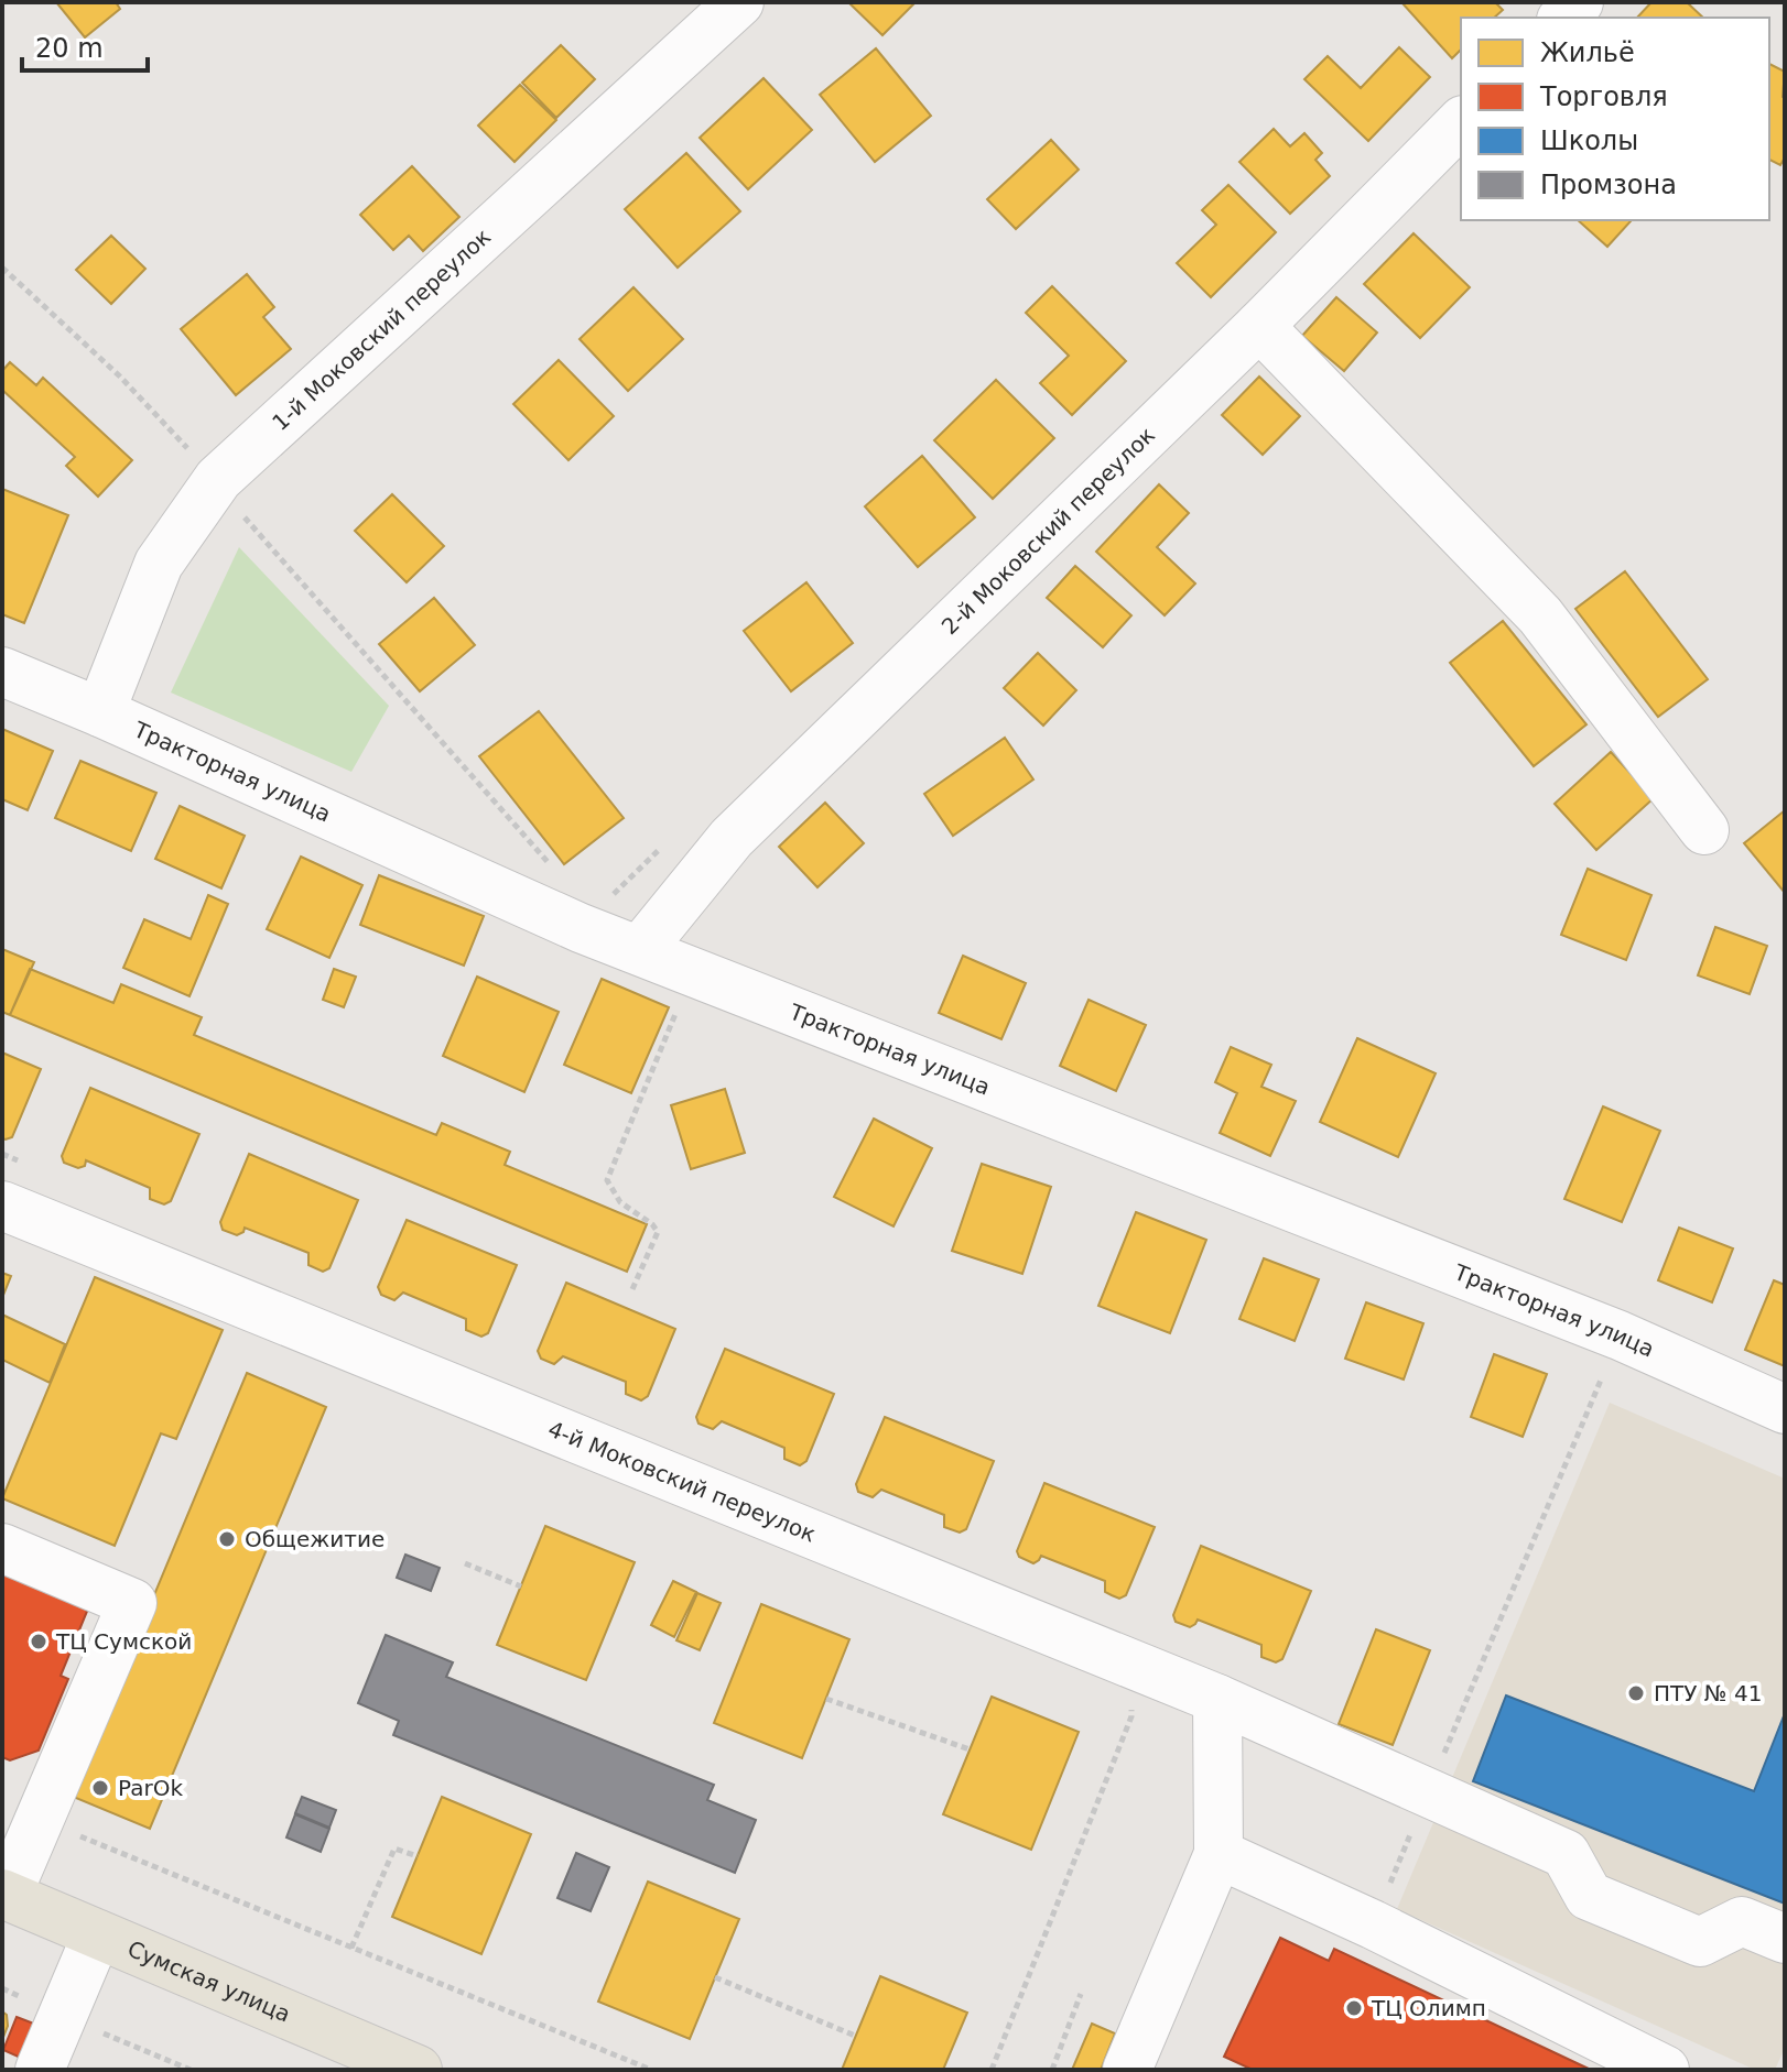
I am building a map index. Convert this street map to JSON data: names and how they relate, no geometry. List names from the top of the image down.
{
  "streets": {
    "main road": ["Сумская улица"],
    "street": [
      "1-й Моковский переулок",
      "2-й Моковский переулок",
      "Тракторная улица",
      "4-й Моковский переулок"
    ]
  },
  "crossings": [
    ["1-й Моковский переулок", "Тракторная улица"],
    ["2-й Моковский переулок", "Тракторная улица"]
  ],
  "places": [
    "Общежитие",
    "ТЦ Сумской",
    "ПТУ № 41",
    "ParOk",
    "ТЦ Олимп"
  ],
  "legend": [
    "Жильё",
    "Торговля",
    "Школы",
    "Промзона"
  ],
  "scale_bar": "20 m"
}
